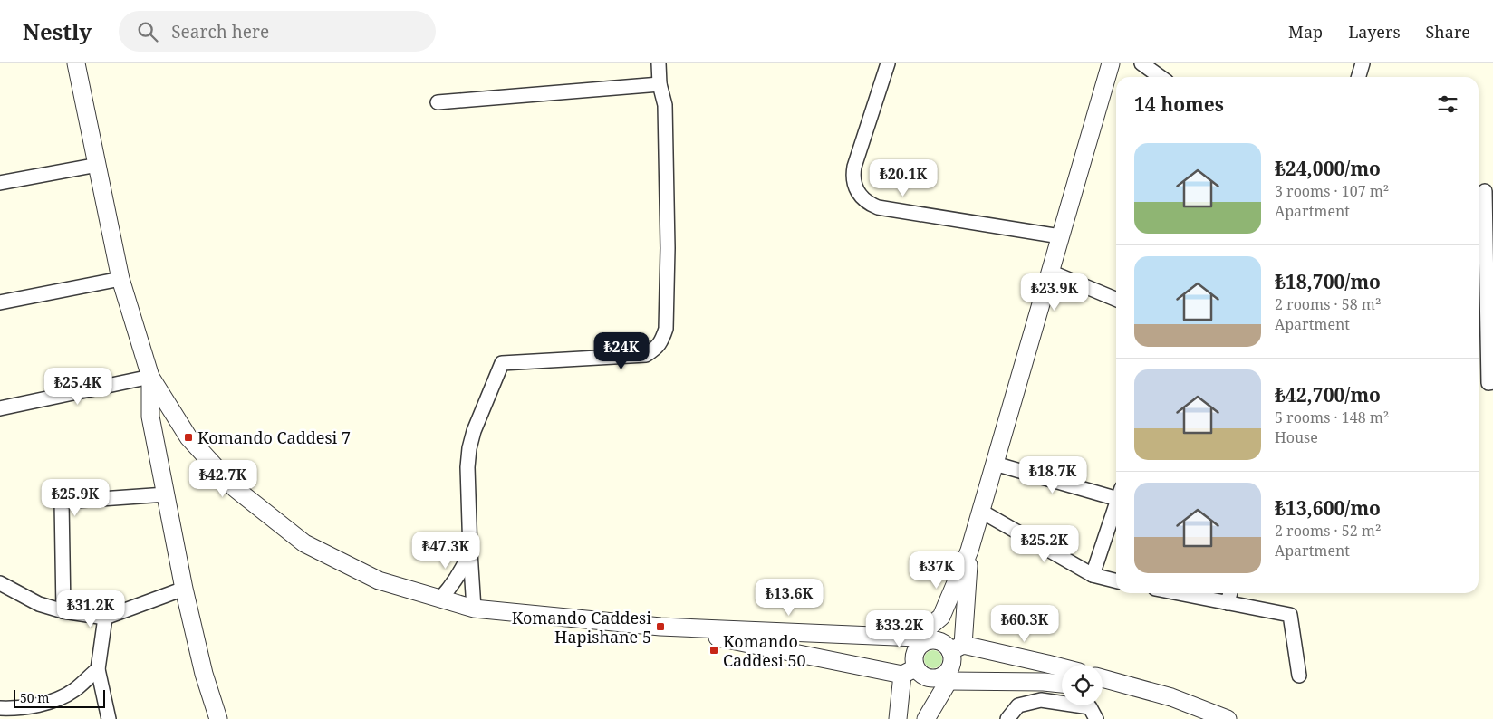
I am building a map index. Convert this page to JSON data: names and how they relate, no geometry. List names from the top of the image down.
{
  "places": {
    "transit": ["Komando Caddesi 7", "Komando Caddesi Hapishane 5", "Komando Caddesi 50"]
  },
  "scale_bar": "50 m",
  "page": {
    "header": "Nestly",
    "search": "Search here",
    "nav": ["Map", "Layers", "Share"],
    "heading": "14 homes",
    "list": [
      {
        "name": "₺24,000/mo",
        "note": "3 rooms · 107 m² · Apartment"
      },
      {
        "name": "₺18,700/mo",
        "note": "2 rooms · 58 m² · Apartment"
      },
      {
        "name": "₺42,700/mo",
        "note": "5 rooms · 148 m² · House"
      },
      {
        "name": "₺13,600/mo",
        "note": "2 rooms · 52 m² · Apartment"
      }
    ],
    "price": [
      "₺20.1K",
      "₺23.9K",
      "₺24K",
      "₺25.4K",
      "₺18.7K",
      "₺42.7K",
      "₺25.9K",
      "₺25.2K",
      "₺47.3K",
      "₺37K",
      "₺13.6K",
      "₺31.2K",
      "₺60.3K",
      "₺33.2K"
    ],
    "scale": "50 m"
  }
}
